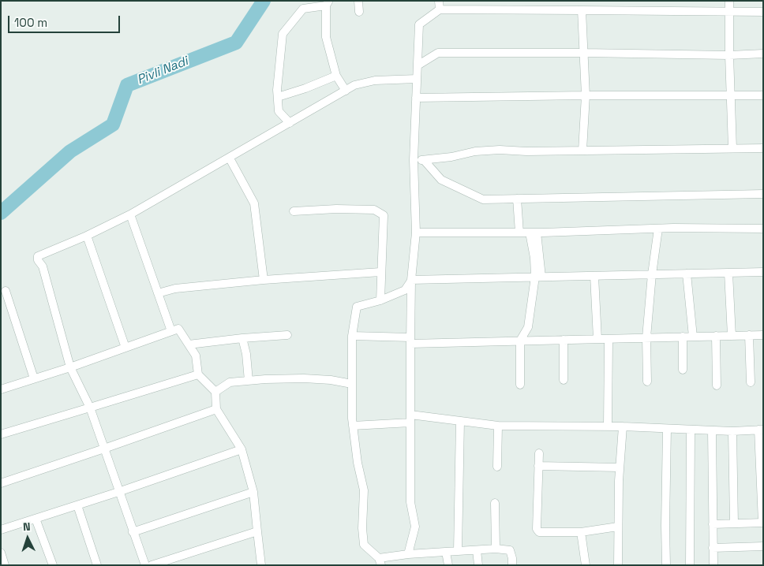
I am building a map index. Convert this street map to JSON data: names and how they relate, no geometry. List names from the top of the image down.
{
  "water": ["Pivli Nadi"],
  "scale_bar": "100 m",
  "north": "top"
}
